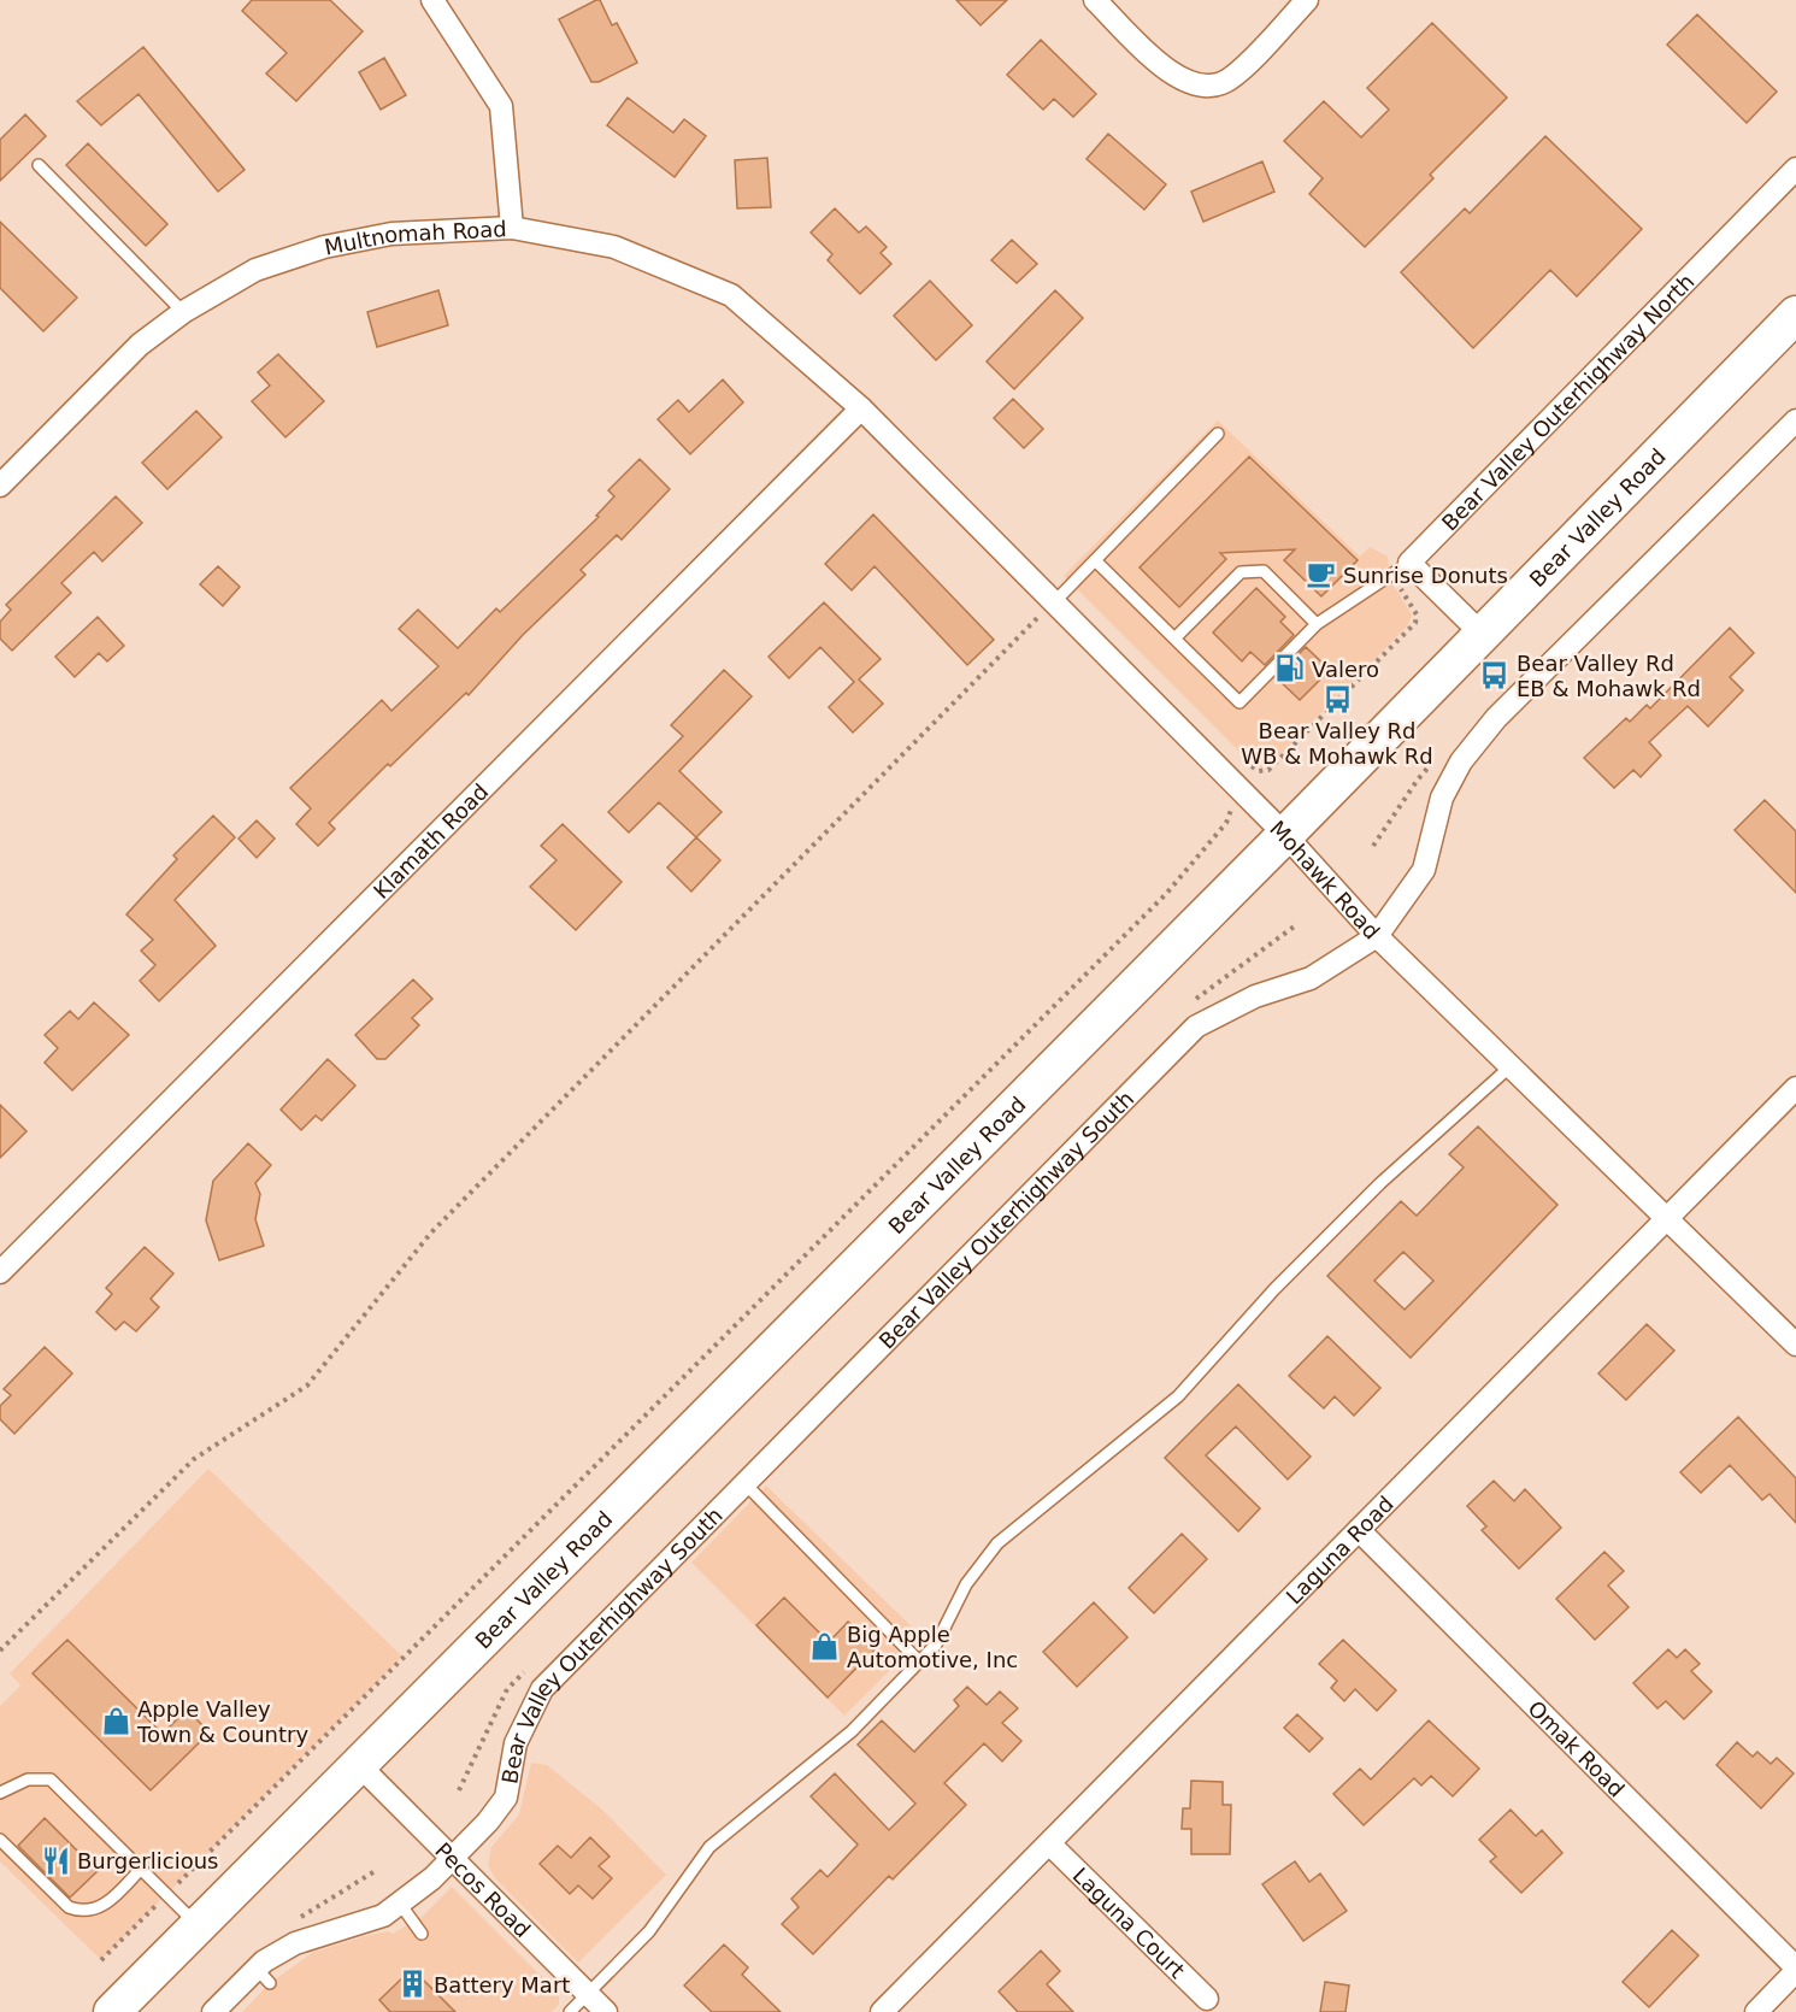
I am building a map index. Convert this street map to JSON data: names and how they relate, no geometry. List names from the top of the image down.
{
  "streets": {
    "main road": ["Bear Valley Road"],
    "street": [
      "Multnomah Road",
      "Bear Valley Outerhighway North",
      "Klamath Road",
      "Mohawk Road",
      "Bear Valley Outerhighway South",
      "Laguna Road",
      "Omak Road",
      "Pecos Road",
      "Laguna Court"
    ]
  },
  "crossings": [
    ["Multnomah Road", "Klamath Road"],
    ["Multnomah Road", "Mohawk Road"],
    ["Bear Valley Road", "Mohawk Road"],
    ["Bear Valley Road", "Pecos Road"],
    ["Klamath Road", "Mohawk Road"],
    ["Mohawk Road", "Bear Valley Outerhighway South"],
    ["Mohawk Road", "Laguna Road"],
    ["Bear Valley Outerhighway South", "Pecos Road"],
    ["Laguna Road", "Omak Road"],
    ["Laguna Road", "Laguna Court"]
  ],
  "places": {
    "cafe": ["Sunrise Donuts"],
    "fuel station": ["Valero"],
    "bus stop": ["Bear Valley Rd EB & Mohawk Rd", "Bear Valley Rd WB & Mohawk Rd"],
    "shop": ["Big Apple Automotive, Inc", "Apple Valley Town & Country"],
    "restaurant": ["Burgerlicious"],
    "building": ["Battery Mart"]
  }
}
